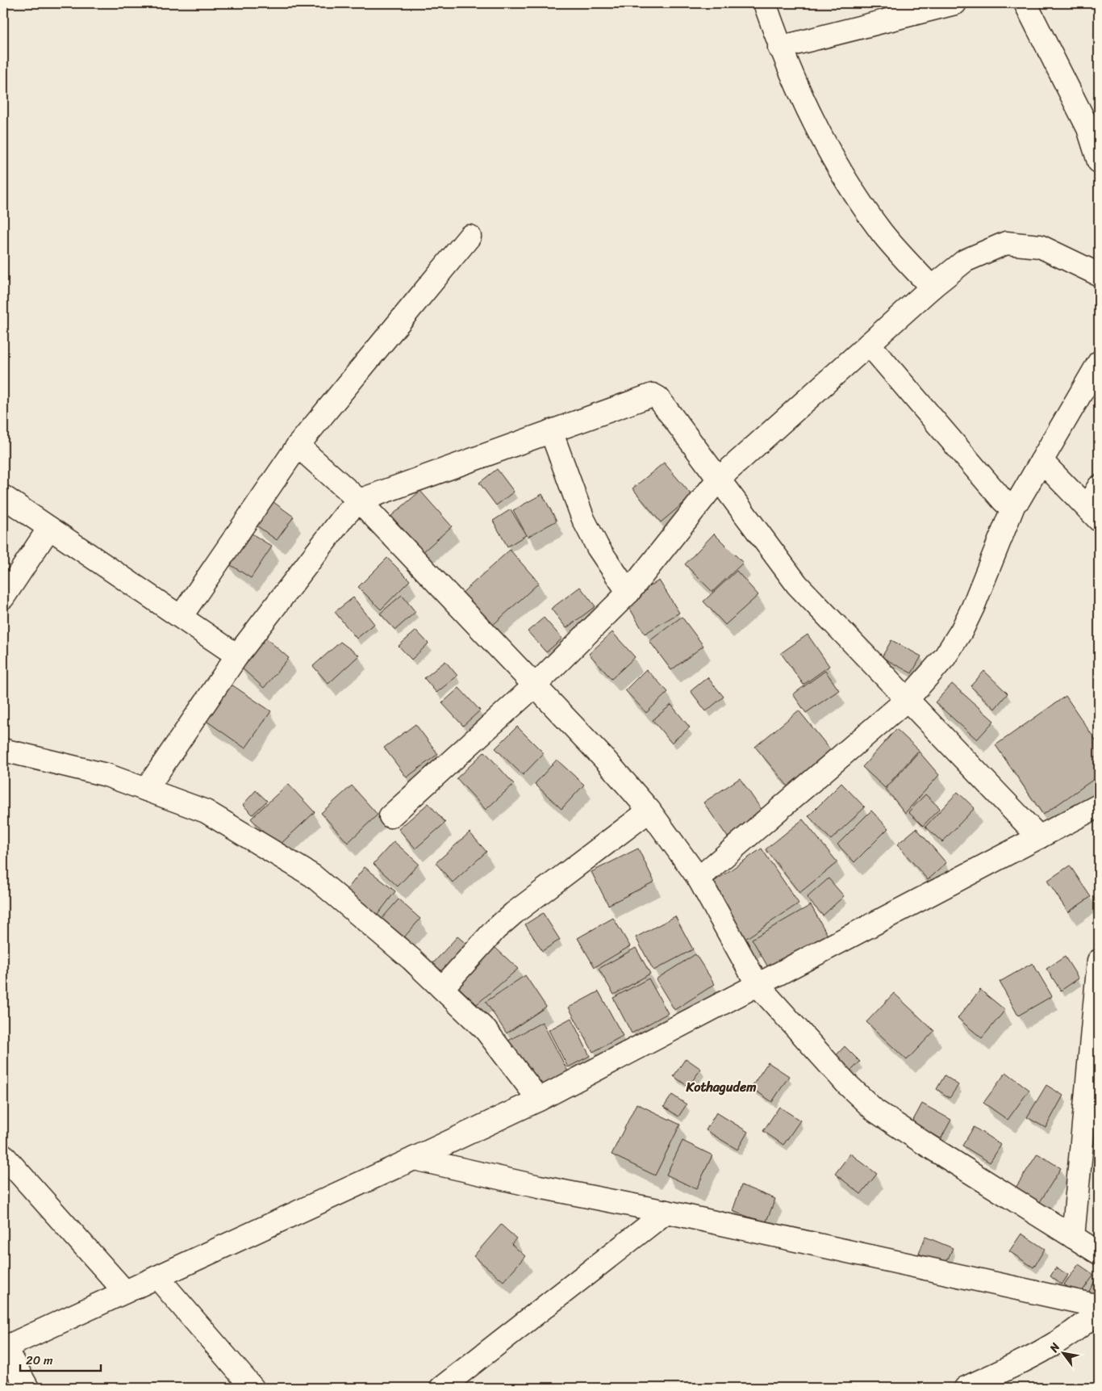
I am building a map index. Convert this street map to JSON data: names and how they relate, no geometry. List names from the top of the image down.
{
  "districts": ["Kothagudem"],
  "scale_bar": "20 m",
  "north": "top left"
}
